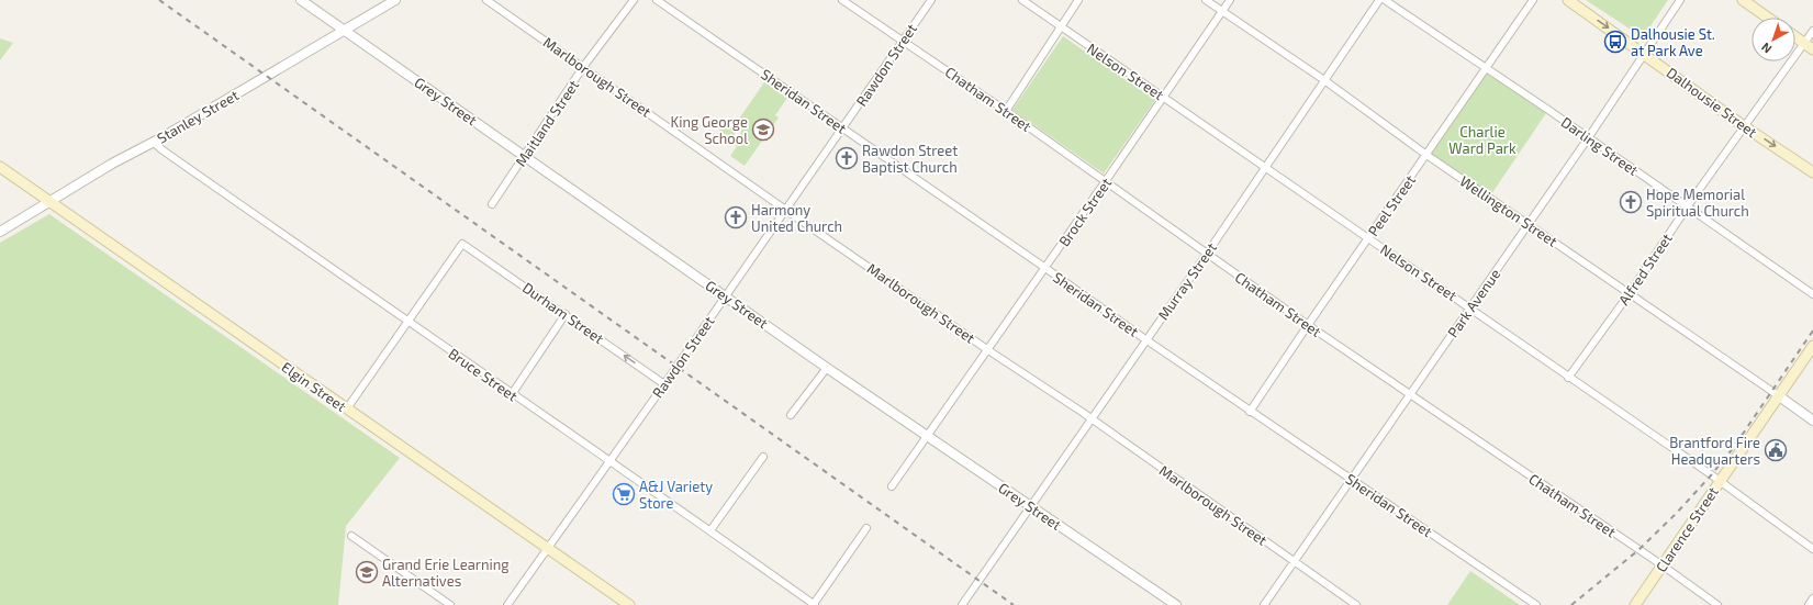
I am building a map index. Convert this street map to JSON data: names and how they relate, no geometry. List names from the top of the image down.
{
  "streets": {
    "main road": ["Dalhousie Street", "Elgin Street", "Clarence Street"],
    "street": [
      "Rawdon Street",
      "Nelson Street",
      "Marlborough Street",
      "Chatham Street",
      "Grey Street",
      "Sheridan Street",
      "Stanley Street",
      "Maitland Street",
      "Darling Street",
      "Peel Street",
      "Wellington Street",
      "Brock Street",
      "Alfred Street",
      "Murray Street",
      "Park Avenue",
      "Durham Street",
      "Bruce Street"
    ]
  },
  "crossings": [
    ["Rawdon Street", "Marlborough Street"],
    ["Rawdon Street", "Chatham Street"],
    ["Rawdon Street", "Grey Street"],
    ["Rawdon Street", "Sheridan Street"],
    ["Rawdon Street", "Durham Street"],
    ["Rawdon Street", "Bruce Street"],
    ["Rawdon Street", "Elgin Street"],
    ["Nelson Street", "Peel Street"],
    ["Nelson Street", "Brock Street"],
    ["Nelson Street", "Alfred Street"],
    ["Nelson Street", "Murray Street"],
    ["Nelson Street", "Park Avenue"],
    ["Nelson Street", "Clarence Street"],
    ["Marlborough Street", "Maitland Street"],
    ["Marlborough Street", "Brock Street"],
    ["Marlborough Street", "Murray Street"],
    ["Marlborough Street", "Park Avenue"],
    ["Chatham Street", "Peel Street"],
    ["Chatham Street", "Brock Street"],
    ["Chatham Street", "Murray Street"],
    ["Chatham Street", "Park Avenue"],
    ["Chatham Street", "Clarence Street"],
    ["Grey Street", "Stanley Street"],
    ["Grey Street", "Maitland Street"],
    ["Grey Street", "Brock Street"],
    ["Grey Street", "Murray Street"],
    ["Sheridan Street", "Peel Street"],
    ["Sheridan Street", "Brock Street"],
    ["Sheridan Street", "Murray Street"],
    ["Sheridan Street", "Park Avenue"],
    ["Dalhousie Street", "Alfred Street"],
    ["Dalhousie Street", "Park Avenue"],
    ["Stanley Street", "Bruce Street"],
    ["Stanley Street", "Elgin Street"],
    ["Darling Street", "Peel Street"],
    ["Darling Street", "Alfred Street"],
    ["Darling Street", "Park Avenue"],
    ["Peel Street", "Wellington Street"],
    ["Wellington Street", "Brock Street"],
    ["Wellington Street", "Alfred Street"],
    ["Wellington Street", "Murray Street"],
    ["Wellington Street", "Park Avenue"],
    ["Wellington Street", "Clarence Street"],
    ["Durham Street", "Bruce Street"]
  ],
  "one_way": ["Dalhousie Street", "Durham Street"],
  "parks": ["Charlie Ward Park"],
  "places": {
    "bus stop": ["Dalhousie St. at Park Ave"],
    "school or university": ["King George School", "Grand Erie Learning Alternatives"],
    "church": ["Rawdon Street Baptist Church", "Hope Memorial Spiritual Church", "Harmony United Church"],
    "public building": ["Brantford Fire Headquarters"],
    "supermarket": ["A&J Variety Store"]
  },
  "north": "bottom left"
}
